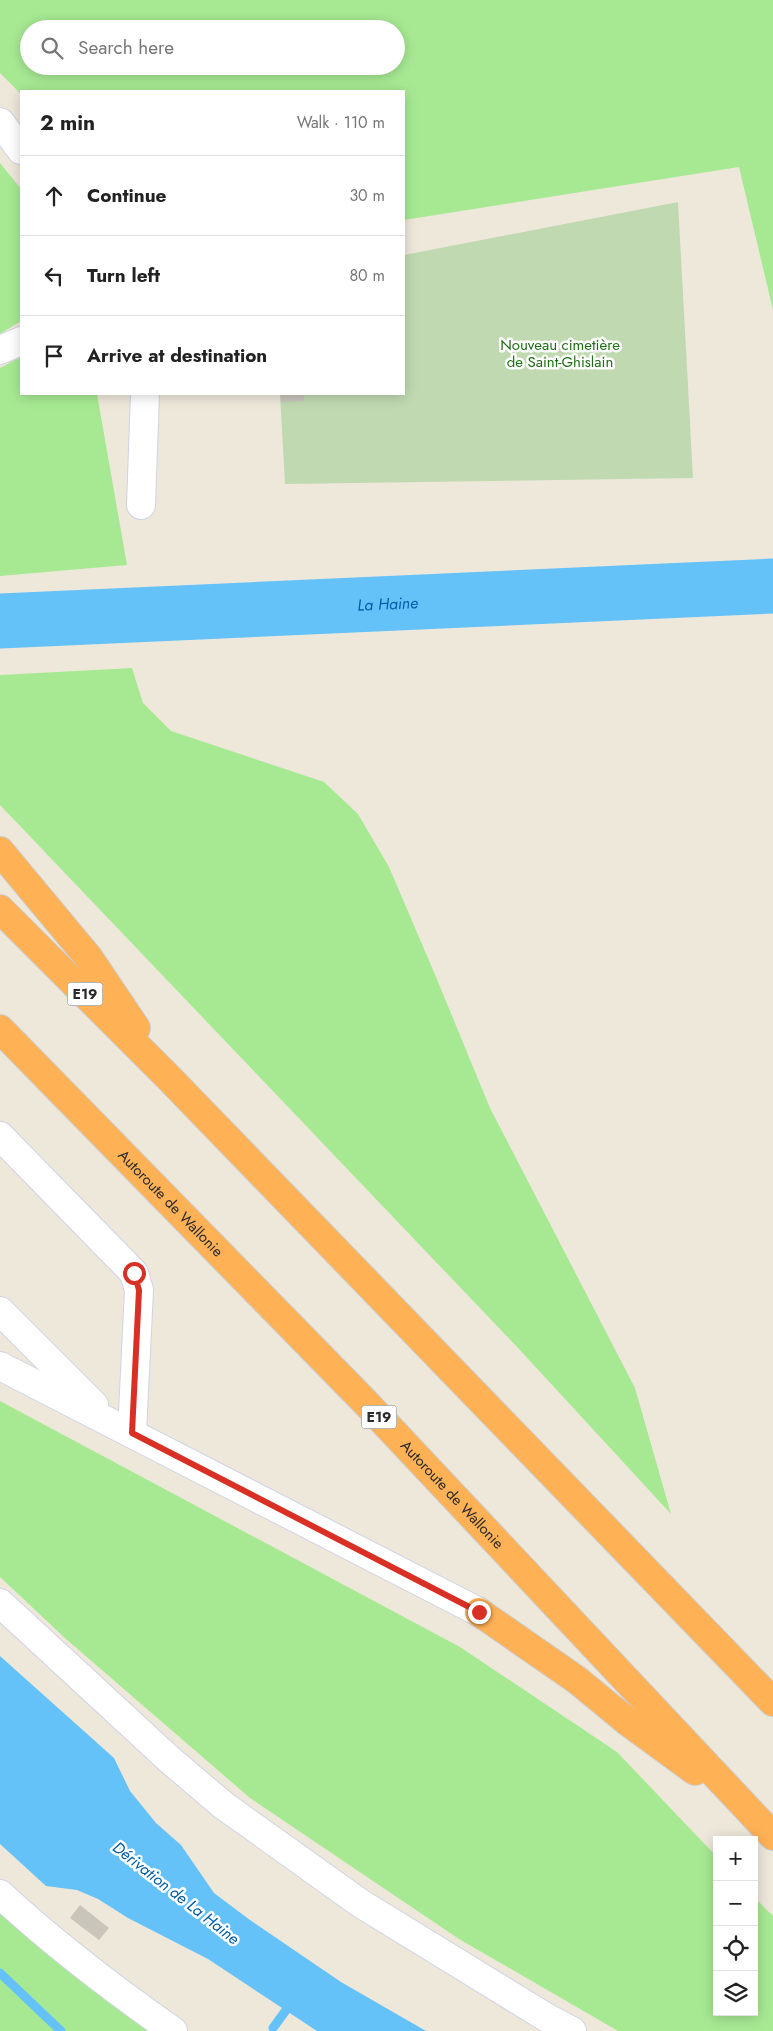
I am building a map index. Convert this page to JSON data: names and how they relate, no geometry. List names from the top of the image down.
{
  "streets": {
    "highway": ["E19", "Autoroute de Wallonie"]
  },
  "water": ["La Haine", "Dérivation de La Haine"],
  "parks": ["Nouveau cimetière de Saint-Ghislain"],
  "page": {
    "search": "Search here",
    "heading": ["2 min", "Walk · 110 m"],
    "list": [
      ["Continue", "30 m"],
      ["Turn left", "80 m"],
      "Arrive at destination"
    ],
    "map_buttons": ["+", "−"]
  }
}
